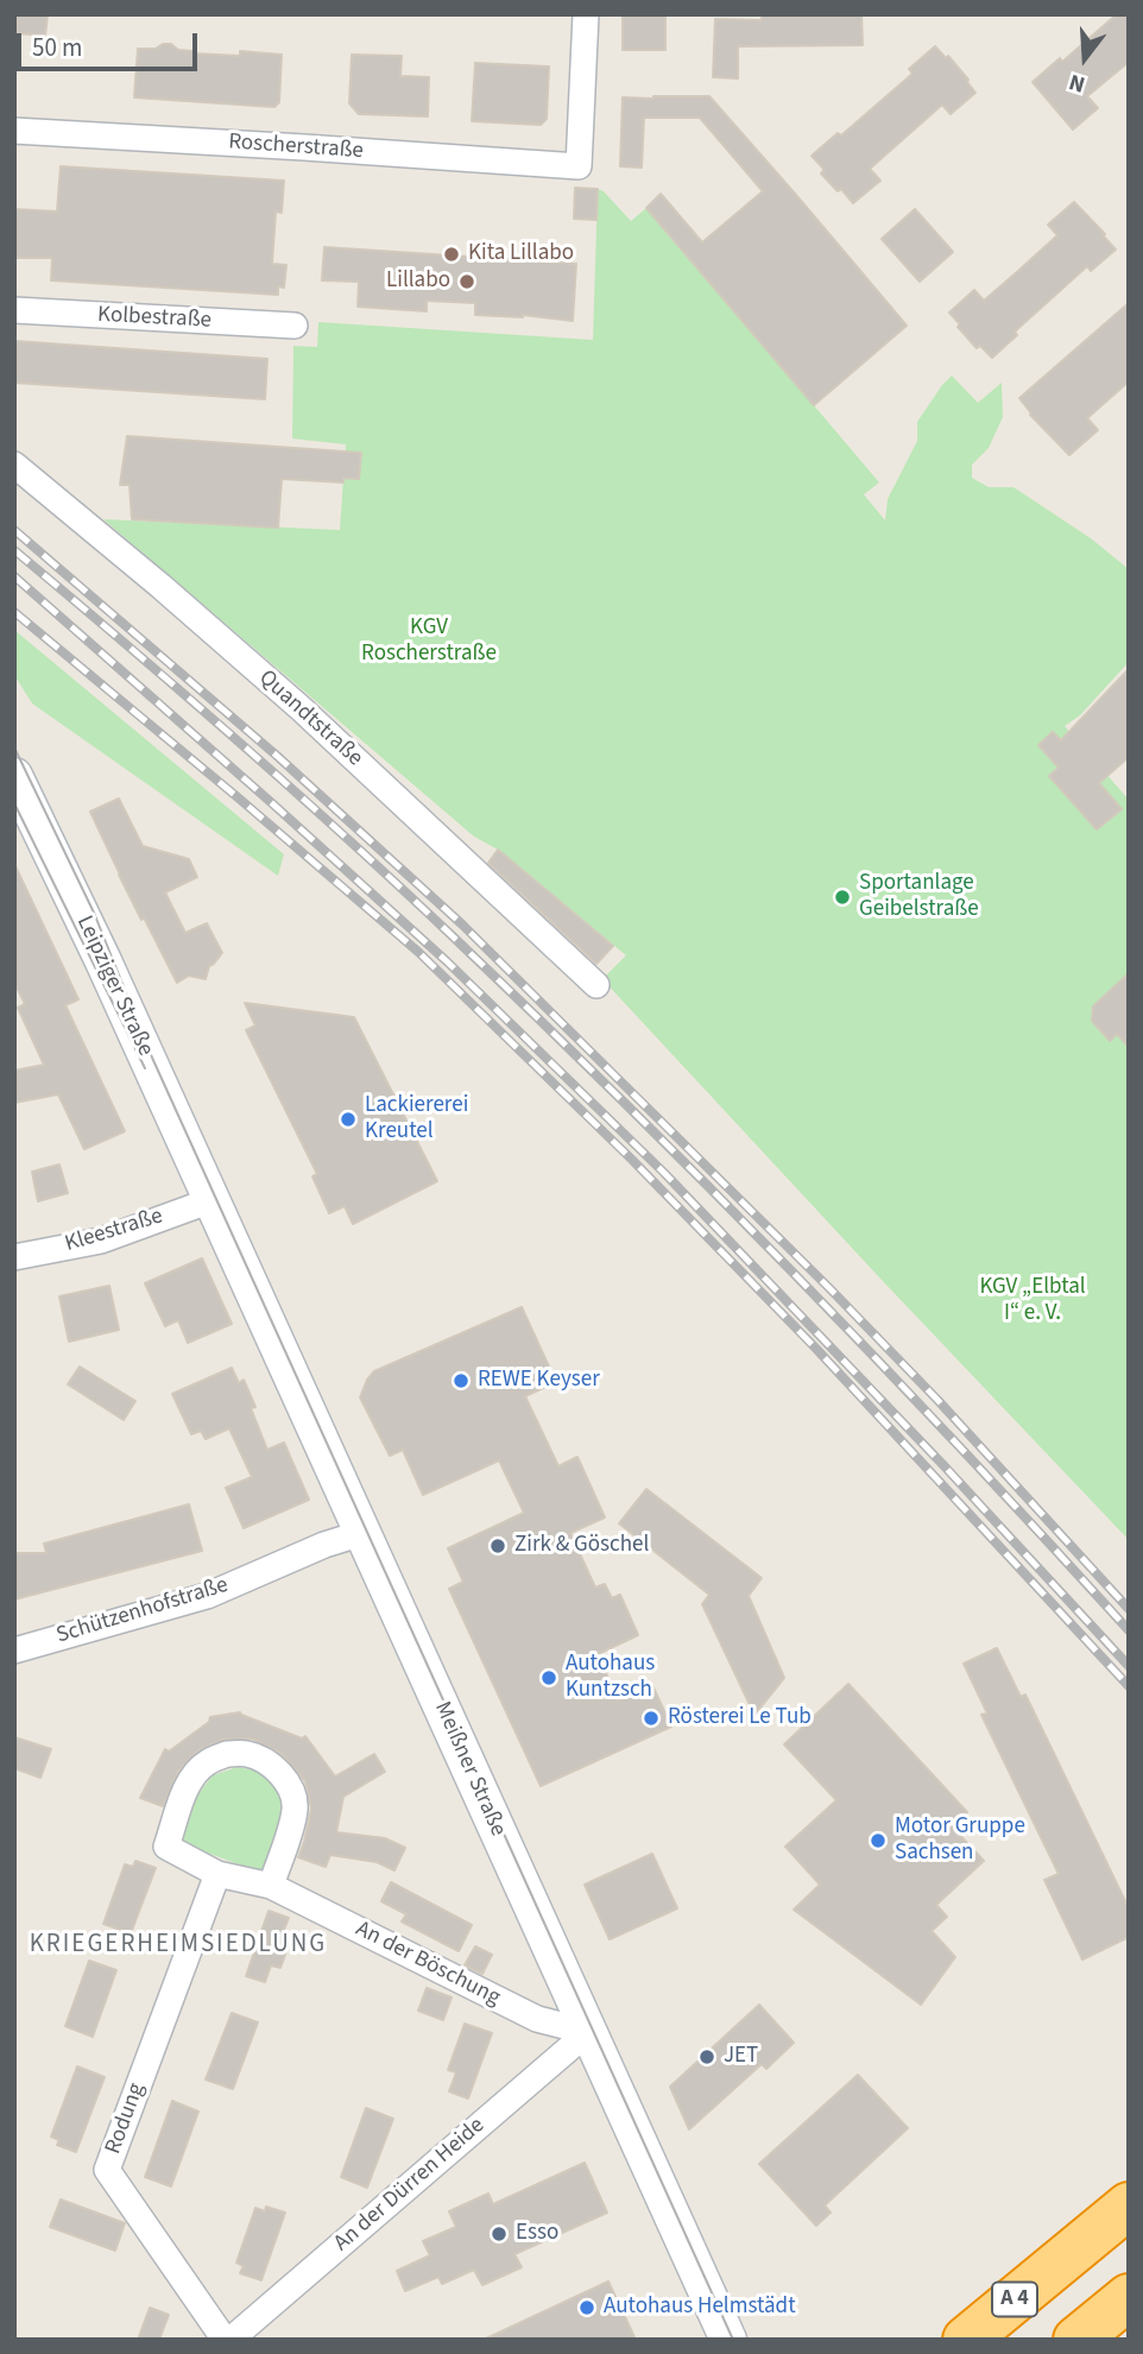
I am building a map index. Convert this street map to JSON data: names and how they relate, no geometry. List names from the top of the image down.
{
  "streets": {
    "highway": ["A 4"],
    "main road": ["Leipziger Straße", "Meißner Straße"],
    "street": [
      "Roscherstraße",
      "Kolbestraße",
      "Quandtstraße",
      "Kleestraße",
      "Schützenhofstraße",
      "An der Böschung",
      "Rodung",
      "An der Dürren Heide"
    ]
  },
  "crossings": [
    ["Leipziger Straße", "Kleestraße"],
    ["Leipziger Straße", "Meißner Straße"],
    ["Kleestraße", "Meißner Straße"],
    ["Schützenhofstraße", "Meißner Straße"],
    ["Meißner Straße", "An der Böschung"],
    ["Meißner Straße", "An der Dürren Heide"],
    ["An der Böschung", "Rodung"],
    ["An der Böschung", "An der Dürren Heide"],
    ["Rodung", "An der Dürren Heide"]
  ],
  "districts": ["KRIEGERHEIMSIEDLUNG"],
  "parks": ["KGV Roscherstraße", "KGV „Elbtal I“ e. V."],
  "places": [
    "Kita Lillabo",
    "Lillabo",
    "Sportanlage Geibelstraße",
    "Lackiererei Kreutel",
    "REWE Keyser",
    "Zirk & Göschel",
    "Autohaus Kuntzsch",
    "Rösterei Le Tub",
    "Motor Gruppe Sachsen",
    "JET",
    "Esso",
    "Autohaus Helmstädt"
  ],
  "scale_bar": "50 m",
  "north": "bottom"
}
